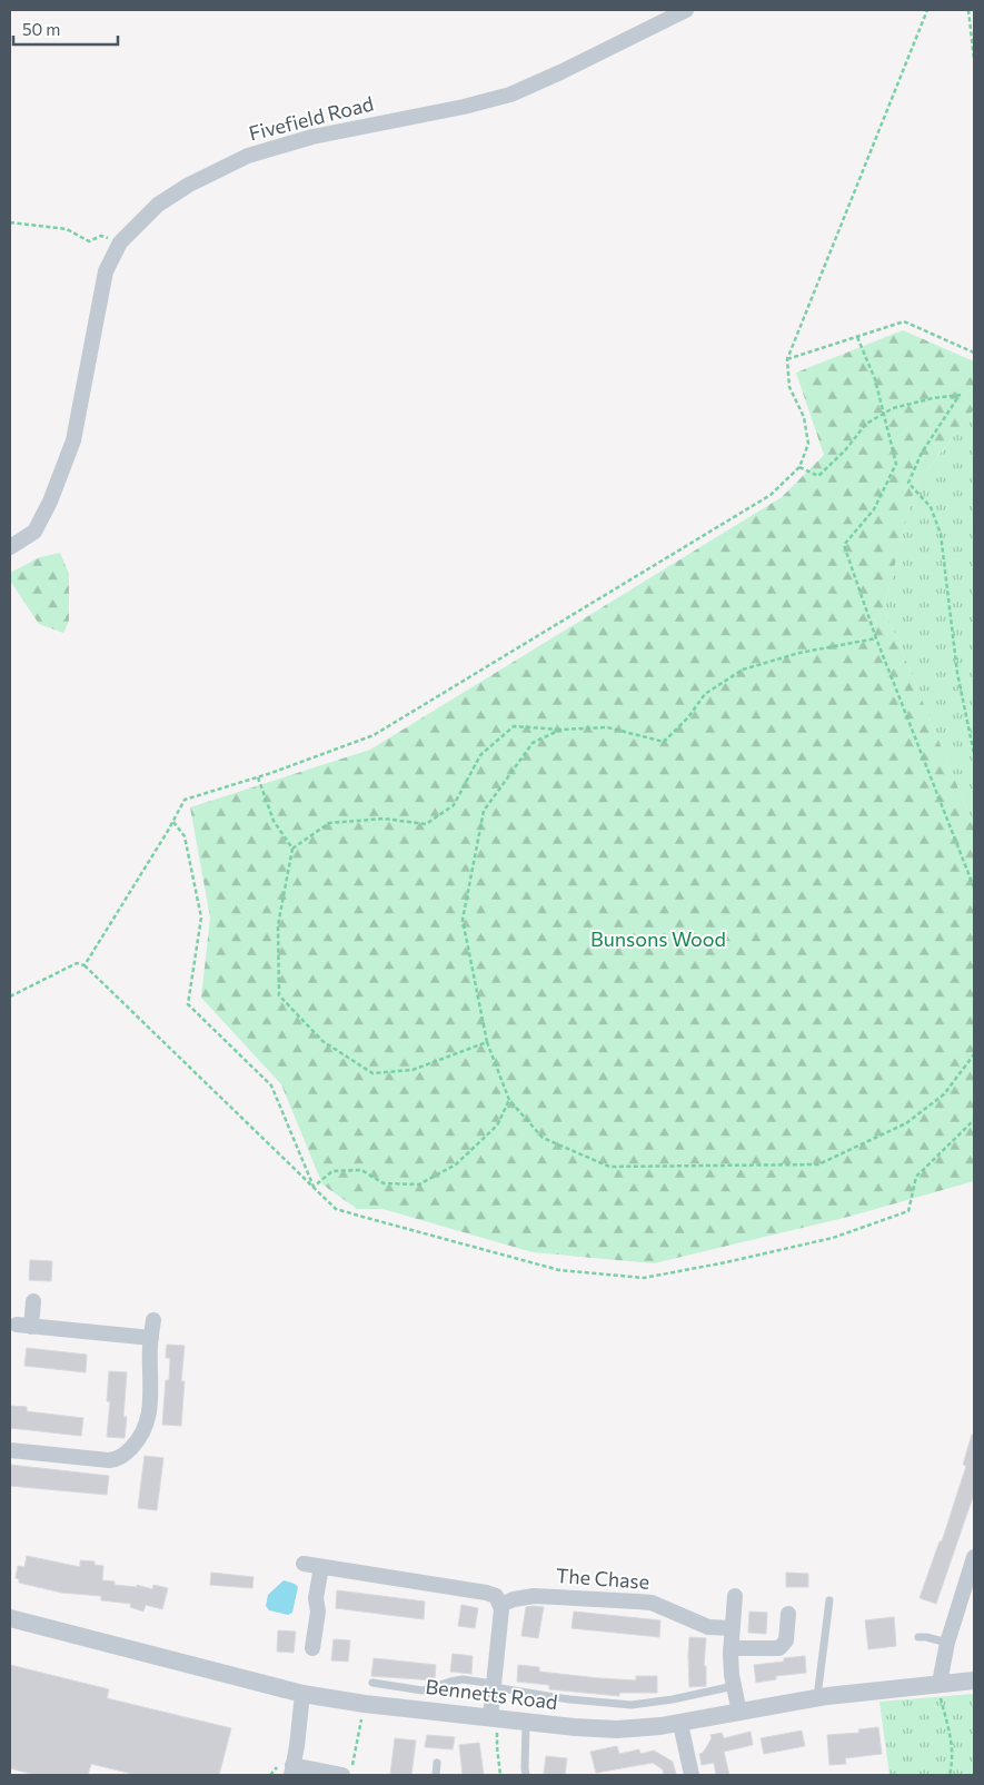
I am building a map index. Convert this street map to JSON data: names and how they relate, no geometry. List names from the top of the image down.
{
  "streets": {
    "street": ["Fivefield Road", "The Chase", "Bennetts Road"]
  },
  "parks": ["Bunsons Wood"],
  "scale_bar": "50 m"
}
